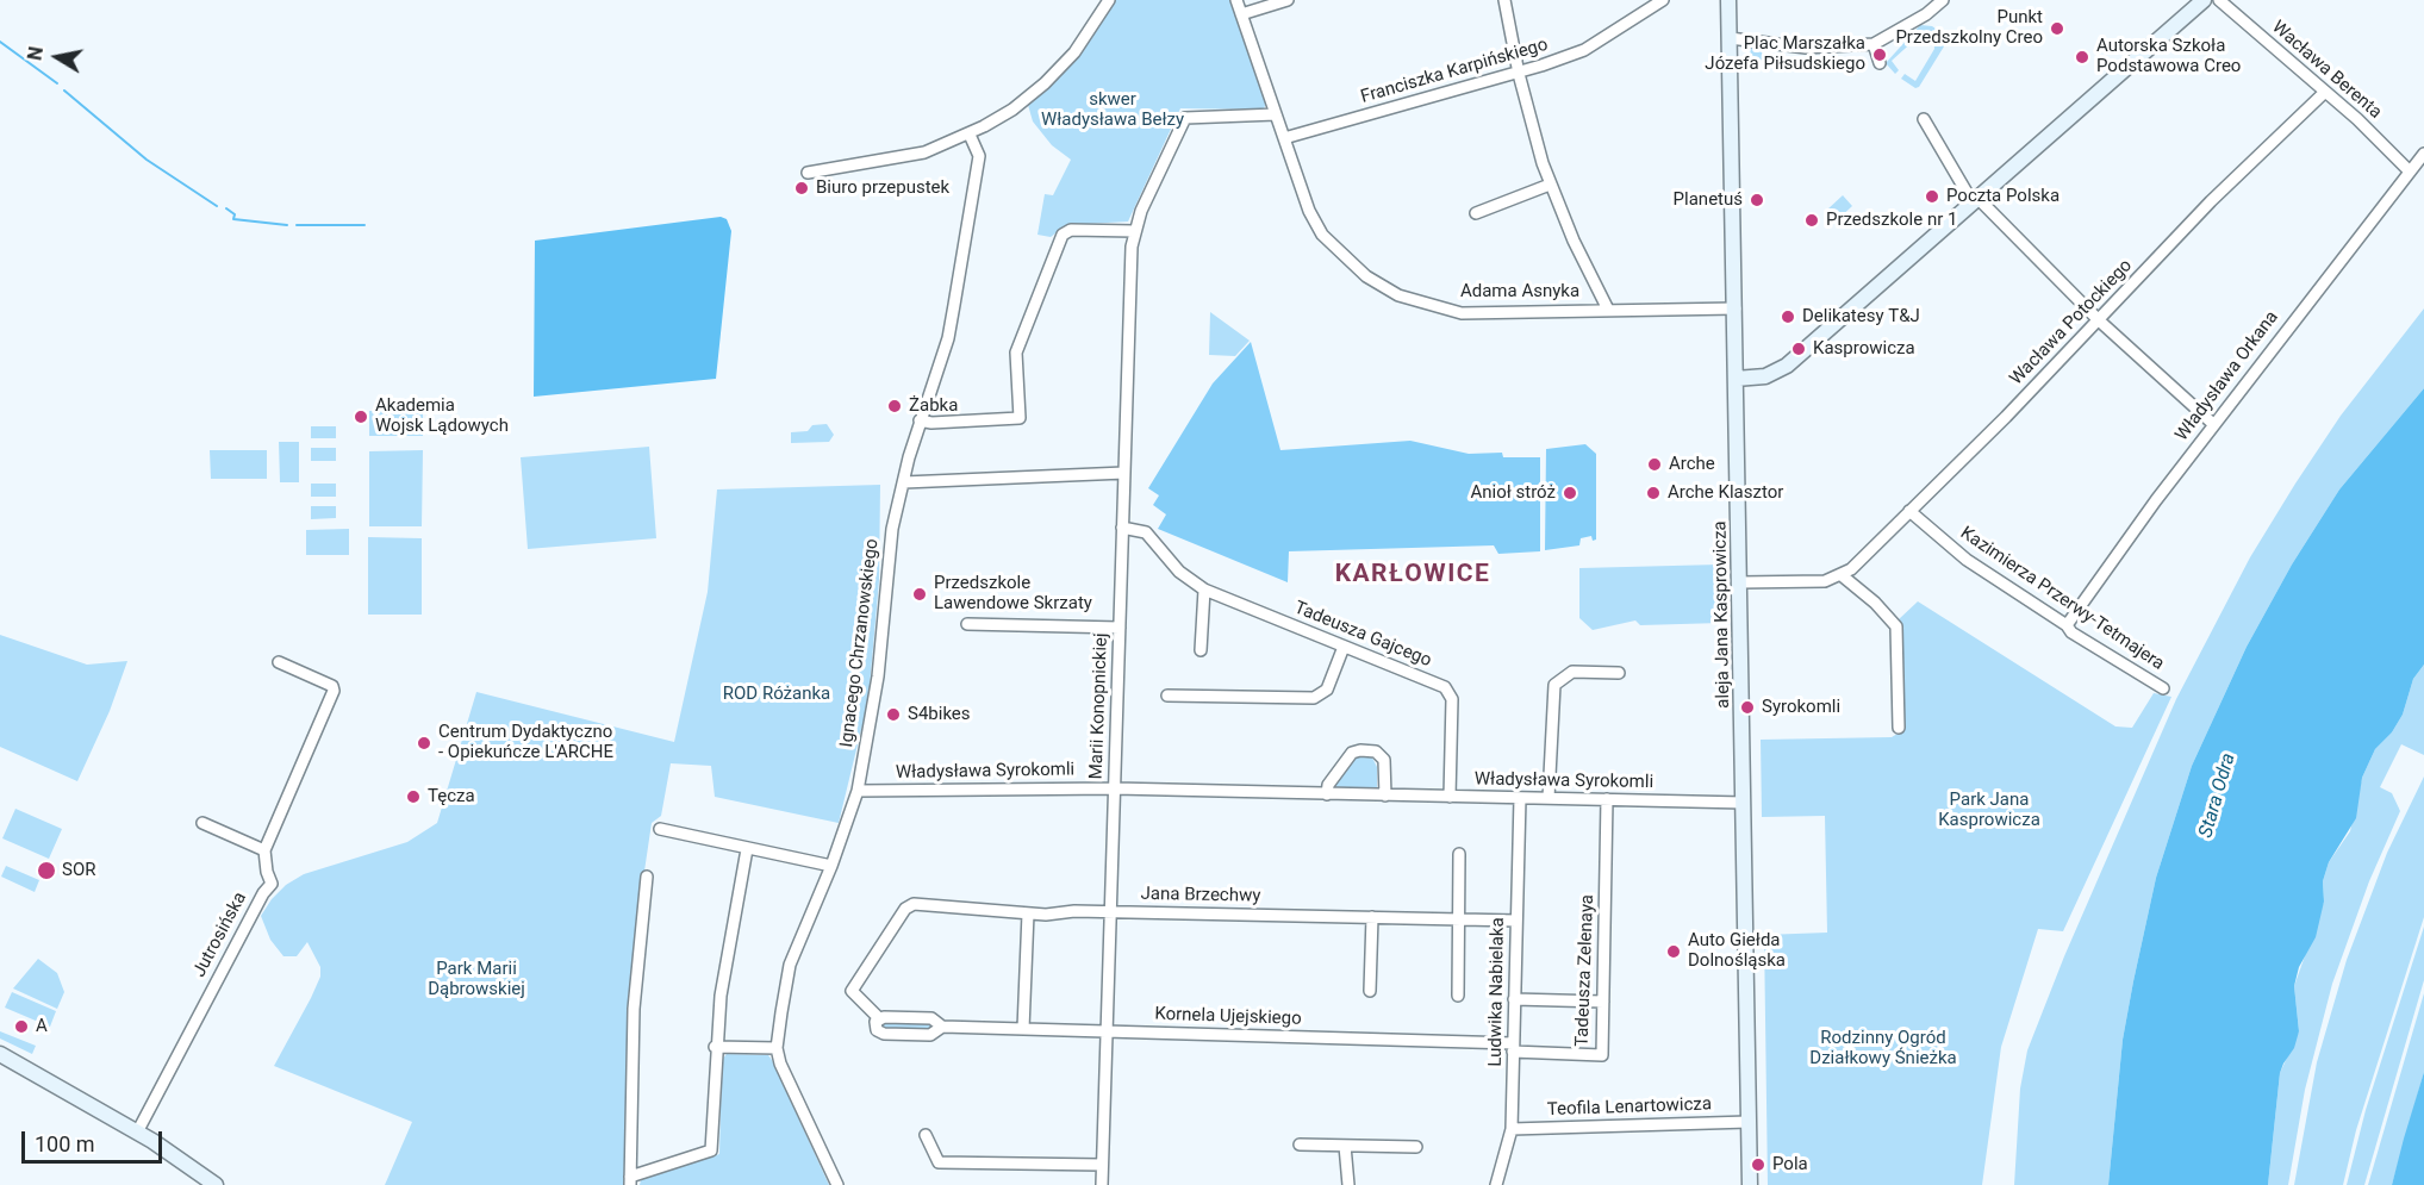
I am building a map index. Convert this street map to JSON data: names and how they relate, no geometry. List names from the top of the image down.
{
  "streets": {
    "street": [
      "Wacława Berenta",
      "Franciszka Karpińskiego",
      "Adama Asnyka",
      "Wacława Potockiego",
      "Władysława Orkana",
      "Kazimierza Przerwy-Tetmajera",
      "aleja Jana Kasprowicza",
      "Tadeusza Gajcego",
      "Ignacego Chrzanowskiego",
      "Marii Konopnickiej",
      "Władysława Syrokomli",
      "Jana Brzechwy",
      "Jutrosińska",
      "Tadeusza Zelenaya",
      "Ludwika Nabielaka",
      "Kornela Ujejskiego",
      "Teofila Lenartowicza"
    ]
  },
  "crossings": [
    ["Wacława Berenta", "Wacława Potockiego"],
    ["Wacława Berenta", "Władysława Orkana"],
    ["Franciszka Karpińskiego", "Adama Asnyka"],
    ["Adama Asnyka", "aleja Jana Kasprowicza"],
    ["Adama Asnyka", "Marii Konopnickiej"],
    ["Wacława Potockiego", "Kazimierza Przerwy-Tetmajera"],
    ["Władysława Orkana", "Kazimierza Przerwy-Tetmajera"],
    ["aleja Jana Kasprowicza", "Władysława Syrokomli"],
    ["aleja Jana Kasprowicza", "Teofila Lenartowicza"],
    ["Tadeusza Gajcego", "Marii Konopnickiej"],
    ["Tadeusza Gajcego", "Władysława Syrokomli"],
    ["Ignacego Chrzanowskiego", "Władysława Syrokomli"],
    ["Marii Konopnickiej", "Władysława Syrokomli"],
    ["Marii Konopnickiej", "Jana Brzechwy"],
    ["Marii Konopnickiej", "Kornela Ujejskiego"],
    ["Władysława Syrokomli", "Tadeusza Zelenaya"],
    ["Władysława Syrokomli", "Ludwika Nabielaka"],
    ["Jana Brzechwy", "Ludwika Nabielaka"],
    ["Jana Brzechwy", "Kornela Ujejskiego"],
    ["Tadeusza Zelenaya", "Ludwika Nabielaka"],
    ["Tadeusza Zelenaya", "Kornela Ujejskiego"],
    ["Ludwika Nabielaka", "Kornela Ujejskiego"],
    ["Ludwika Nabielaka", "Teofila Lenartowicza"]
  ],
  "districts": ["KARŁOWICE"],
  "water": ["Stara Odra"],
  "parks": [
    "skwer Władysława Bełzy",
    "ROD Różanka",
    "Park Jana Kasprowicza",
    "Park Marii Dąbrowskiej",
    "Rodzinny Ogród Działkowy Śnieżka"
  ],
  "places": [
    "Punkt Przedszkolny Creo",
    "Plac Marszałka Józefa Piłsudskiego",
    "Autorska Szkoła Podstawowa Creo",
    "Biuro przepustek",
    "Poczta Polska",
    "Planetuś",
    "Przedszkole nr 1",
    "Delikatesy T&J",
    "Kasprowicza",
    "Żabka",
    "Akademia Wojsk Lądowych",
    "Arche",
    "Anioł stróż",
    "Arche Klasztor",
    "Przedszkole Lawendowe Skrzaty",
    "Syrokomli",
    "S4bikes",
    "Centrum Dydaktyczno - Opiekuńcze L'ARCHE",
    "Tęcza",
    "SOR",
    "Auto Giełda Dolnośląska",
    "A",
    "Pola"
  ],
  "scale_bar": "100 m",
  "north": "left"
}
